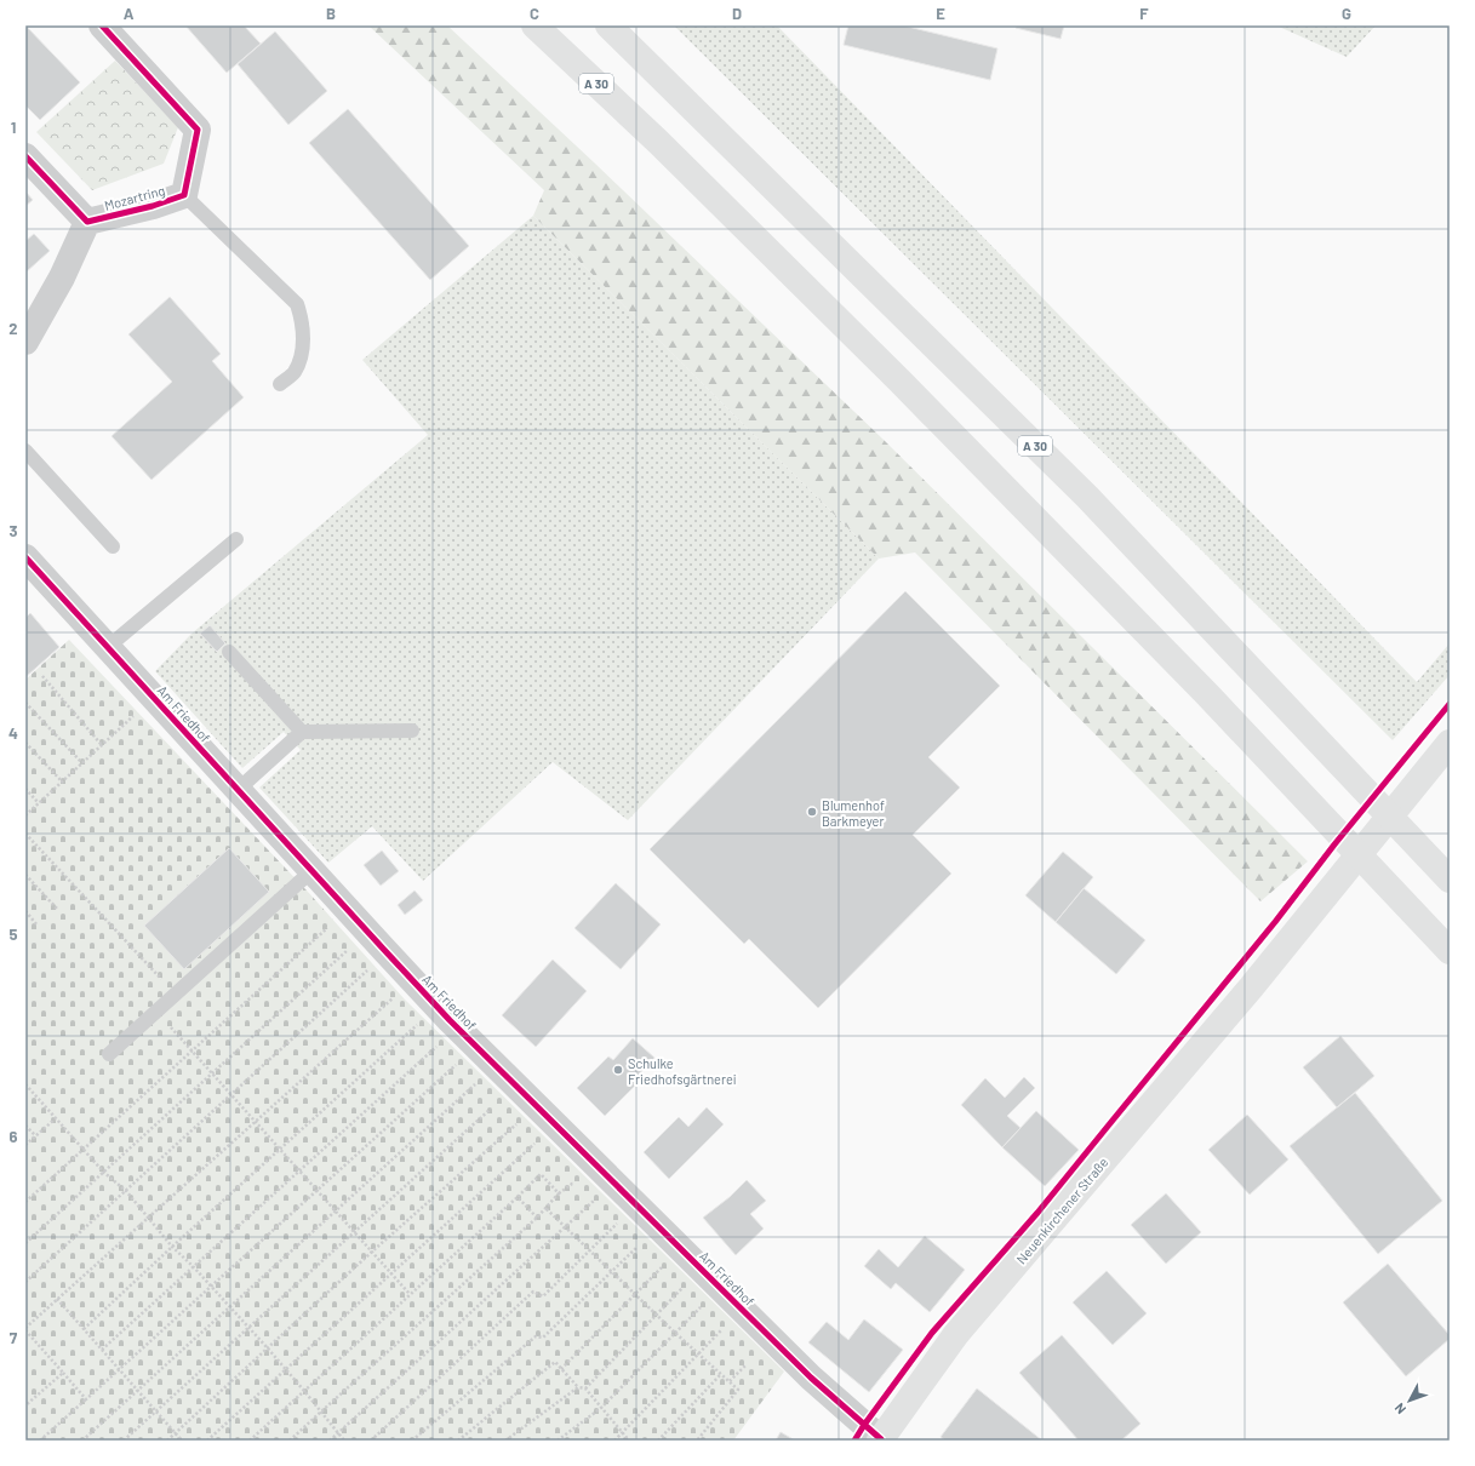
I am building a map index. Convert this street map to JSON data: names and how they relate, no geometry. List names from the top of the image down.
{
  "streets": {
    "main road": ["A 30", "Neuenkirchener Straße"],
    "street": ["Mozartring", "Am Friedhof"]
  },
  "crossings": [
    ["Am Friedhof", "Neuenkirchener Straße"]
  ],
  "places": ["Blumenhof Barkmeyer", "Schulke Friedhofsgärtnerei"],
  "north": "bottom left",
  "grid": {
    "columns": [
      "A",
      "B",
      "C",
      "D",
      "E",
      "F",
      "G"
    ],
    "rows": [
      "1",
      "2",
      "3",
      "4",
      "5",
      "6",
      "7"
    ]
  }
}
